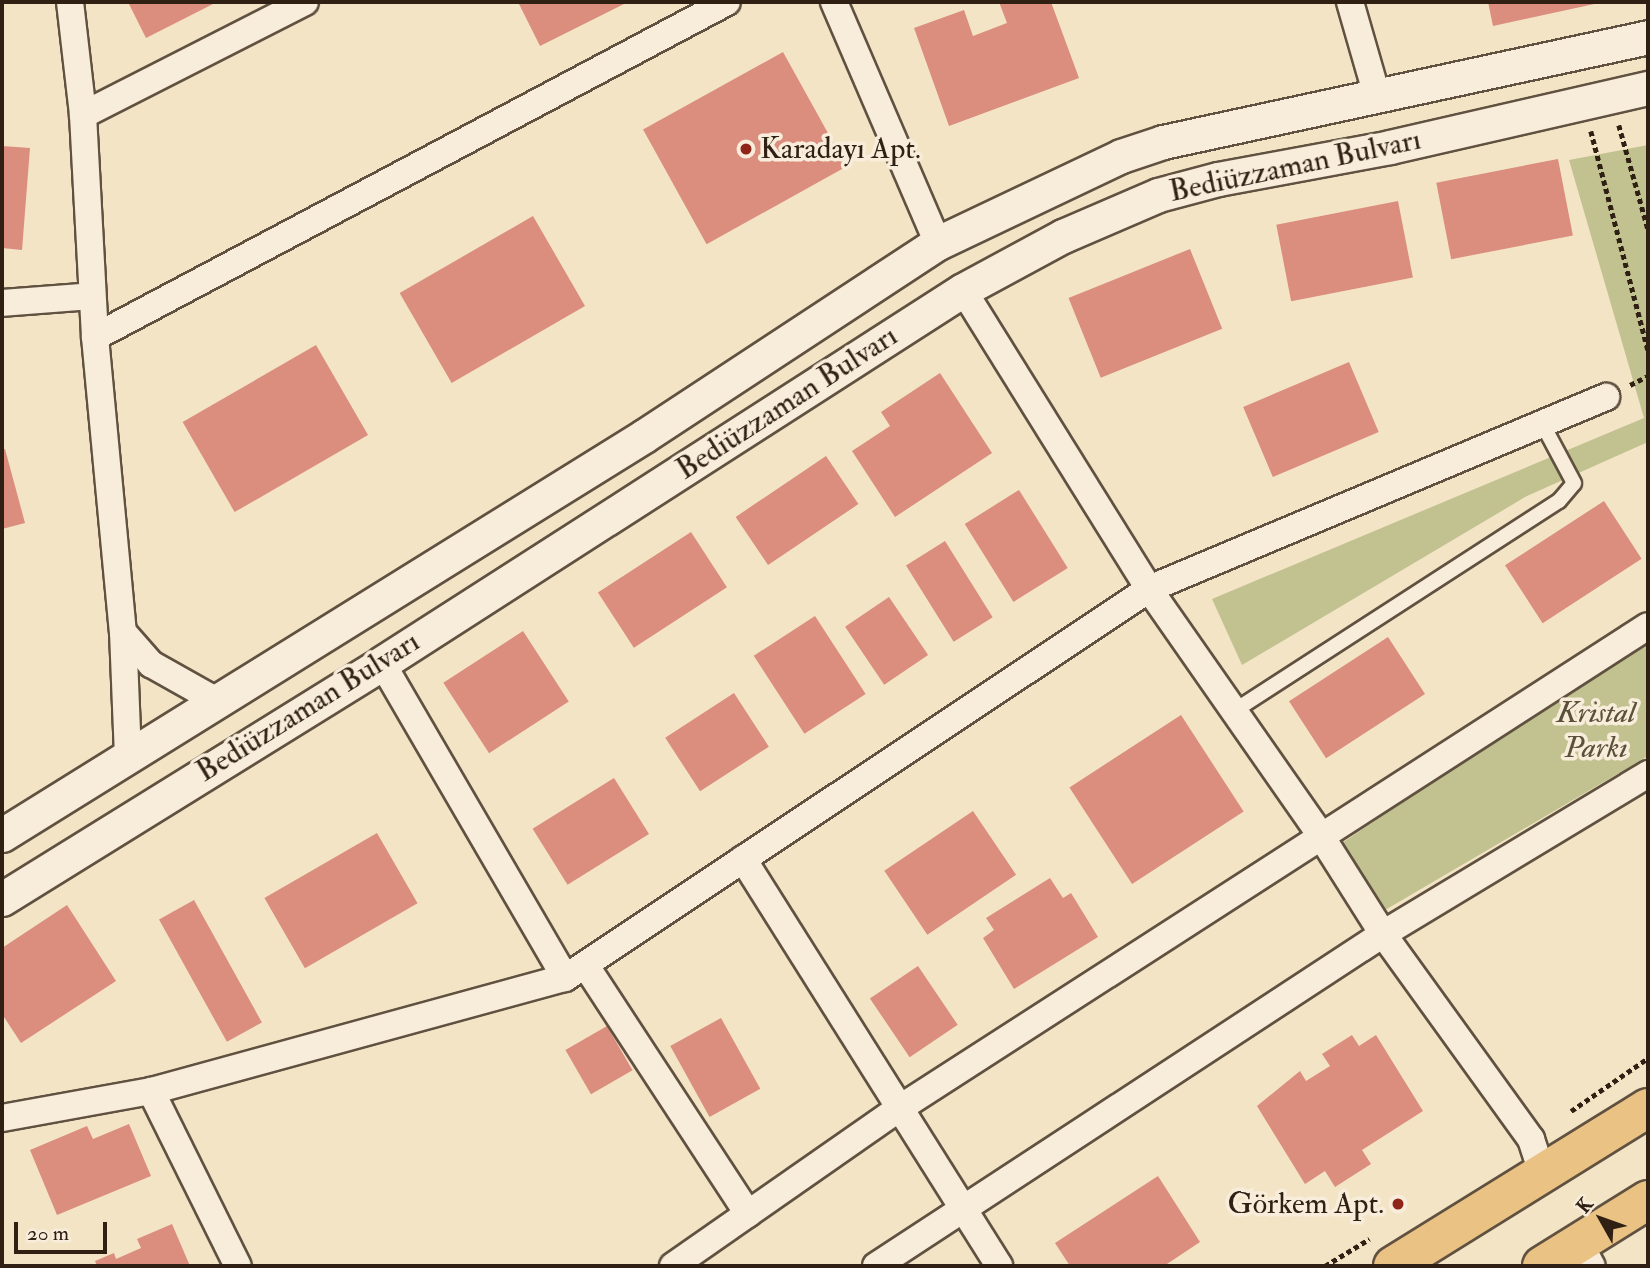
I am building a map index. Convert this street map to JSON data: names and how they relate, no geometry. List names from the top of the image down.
{
  "streets": {
    "street": ["Bediüzzaman Bulvarı"]
  },
  "parks": ["Kristal Parkı"],
  "places": ["Karadayı Apt.", "Görkem Apt."],
  "scale_bar": "20 m",
  "north": "top left"
}
